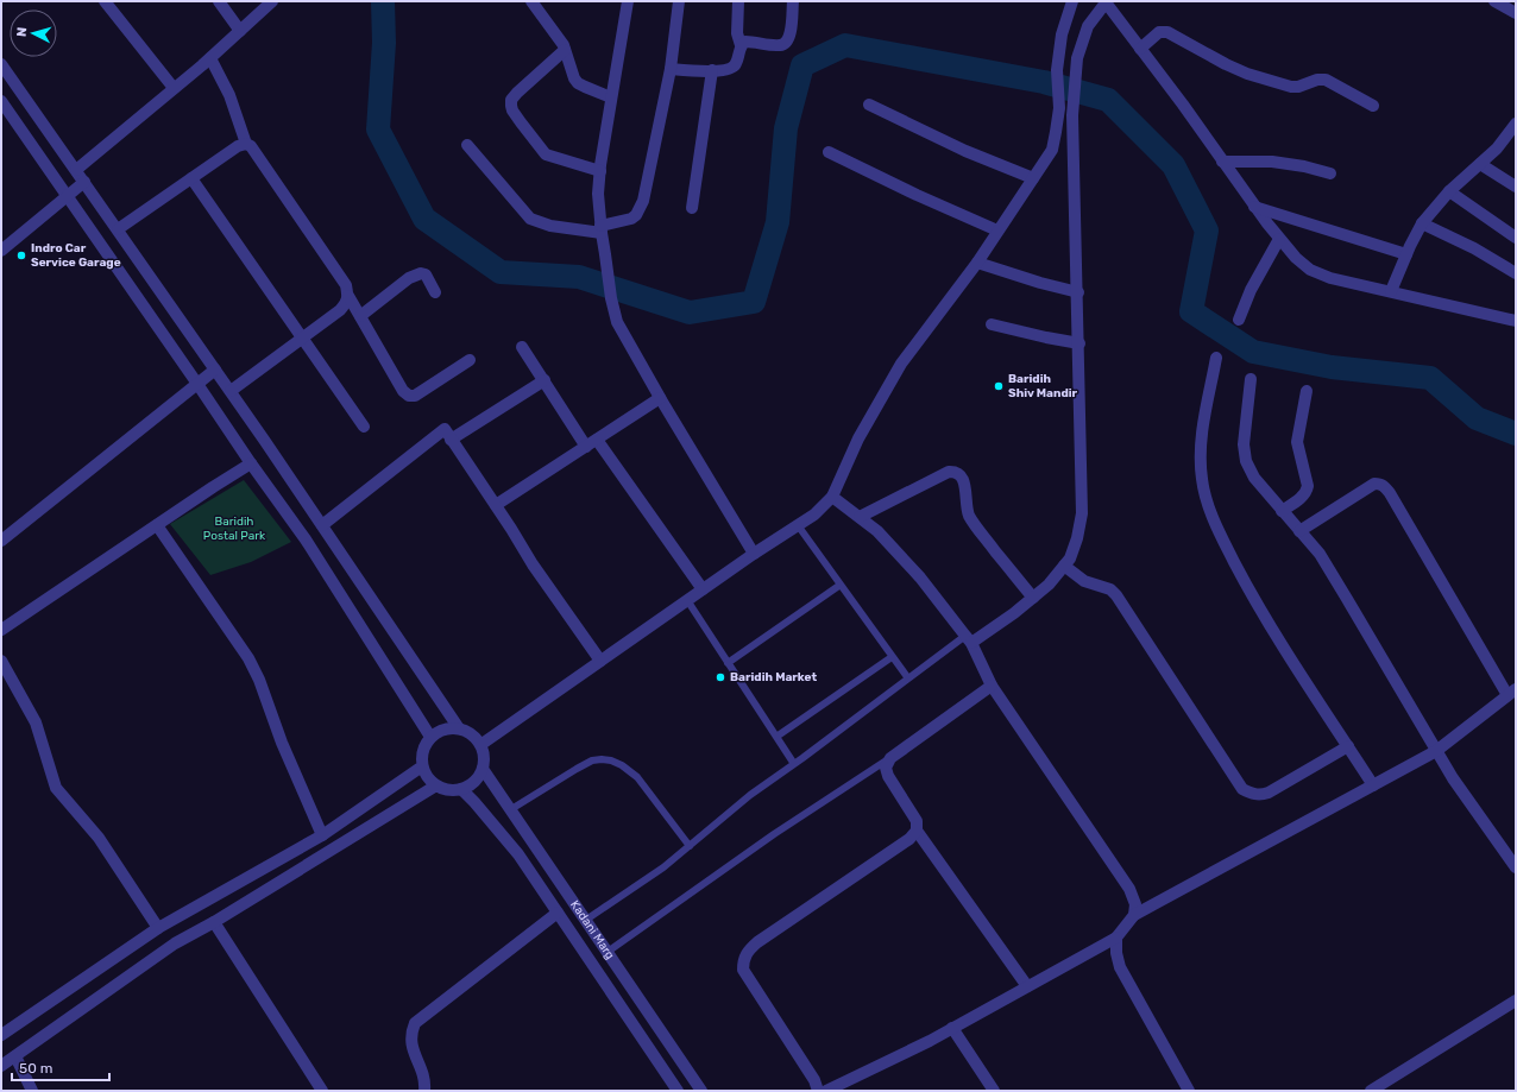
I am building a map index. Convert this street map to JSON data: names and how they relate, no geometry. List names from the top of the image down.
{
  "streets": {
    "street": ["Kadani Marg"]
  },
  "parks": ["Baridih Postal Park"],
  "places": ["Indro Car Service Garage", "Baridih Shiv Mandir", "Baridih Market"],
  "scale_bar": "50 m",
  "north": "left"
}
